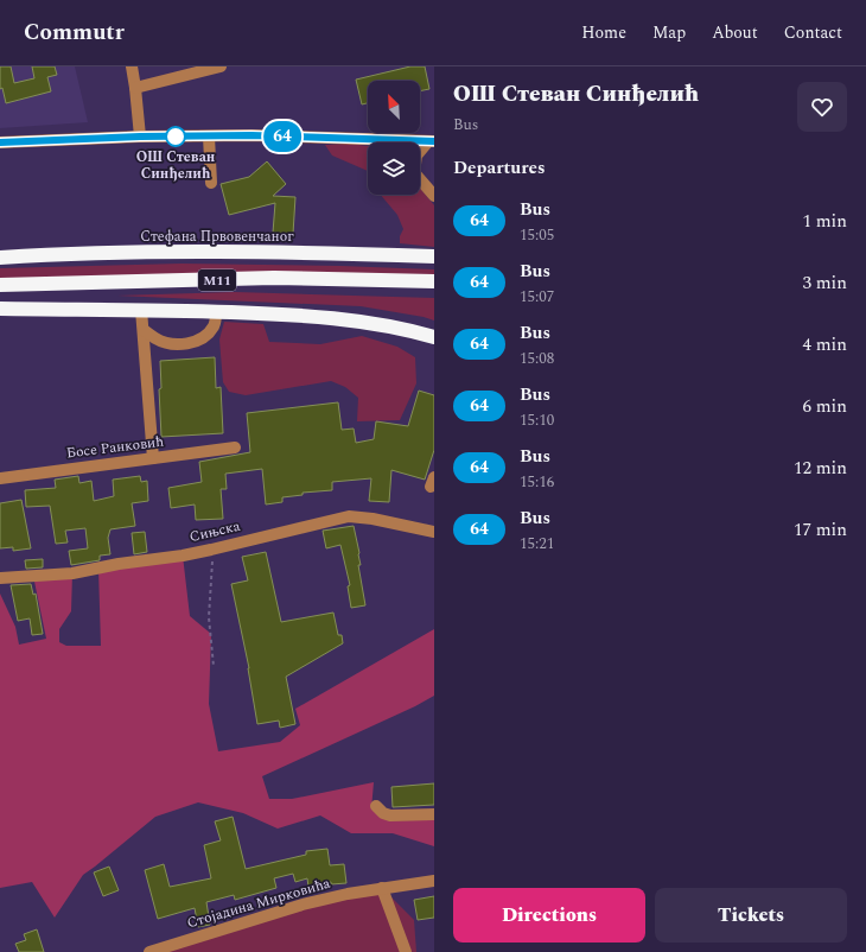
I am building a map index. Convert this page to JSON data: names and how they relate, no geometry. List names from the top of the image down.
{
  "streets": {
    "highway": ["Стефана Првовенчаног", "M11"],
    "street": ["Босе Ранковић", "Сињска", "Стојадина Мирковића"]
  },
  "places": ["ОШ Стеван Синђелић"],
  "lines": ["bus line 64"],
  "north": "top left",
  "page": {
    "header": "Commutr",
    "nav": [
      "Home",
      "Map",
      "About",
      "Contact"
    ],
    "on_map": "64",
    "heading": [
      ["ОШ Стеван Синђелић", "Bus"],
      "Departures"
    ],
    "list": [
      {
        "mark": "64",
        "name": "Bus",
        "note": "15:05",
        "value": "1 min"
      },
      {
        "mark": "64",
        "name": "Bus",
        "note": "15:07",
        "value": "3 min"
      },
      {
        "mark": "64",
        "name": "Bus",
        "note": "15:08",
        "value": "4 min"
      },
      {
        "mark": "64",
        "name": "Bus",
        "note": "15:10",
        "value": "6 min"
      },
      {
        "mark": "64",
        "name": "Bus",
        "note": "15:16",
        "value": "12 min"
      },
      {
        "mark": "64",
        "name": "Bus",
        "note": "15:21",
        "value": "17 min"
      }
    ],
    "buttons": ["Directions", "Tickets"]
  }
}
